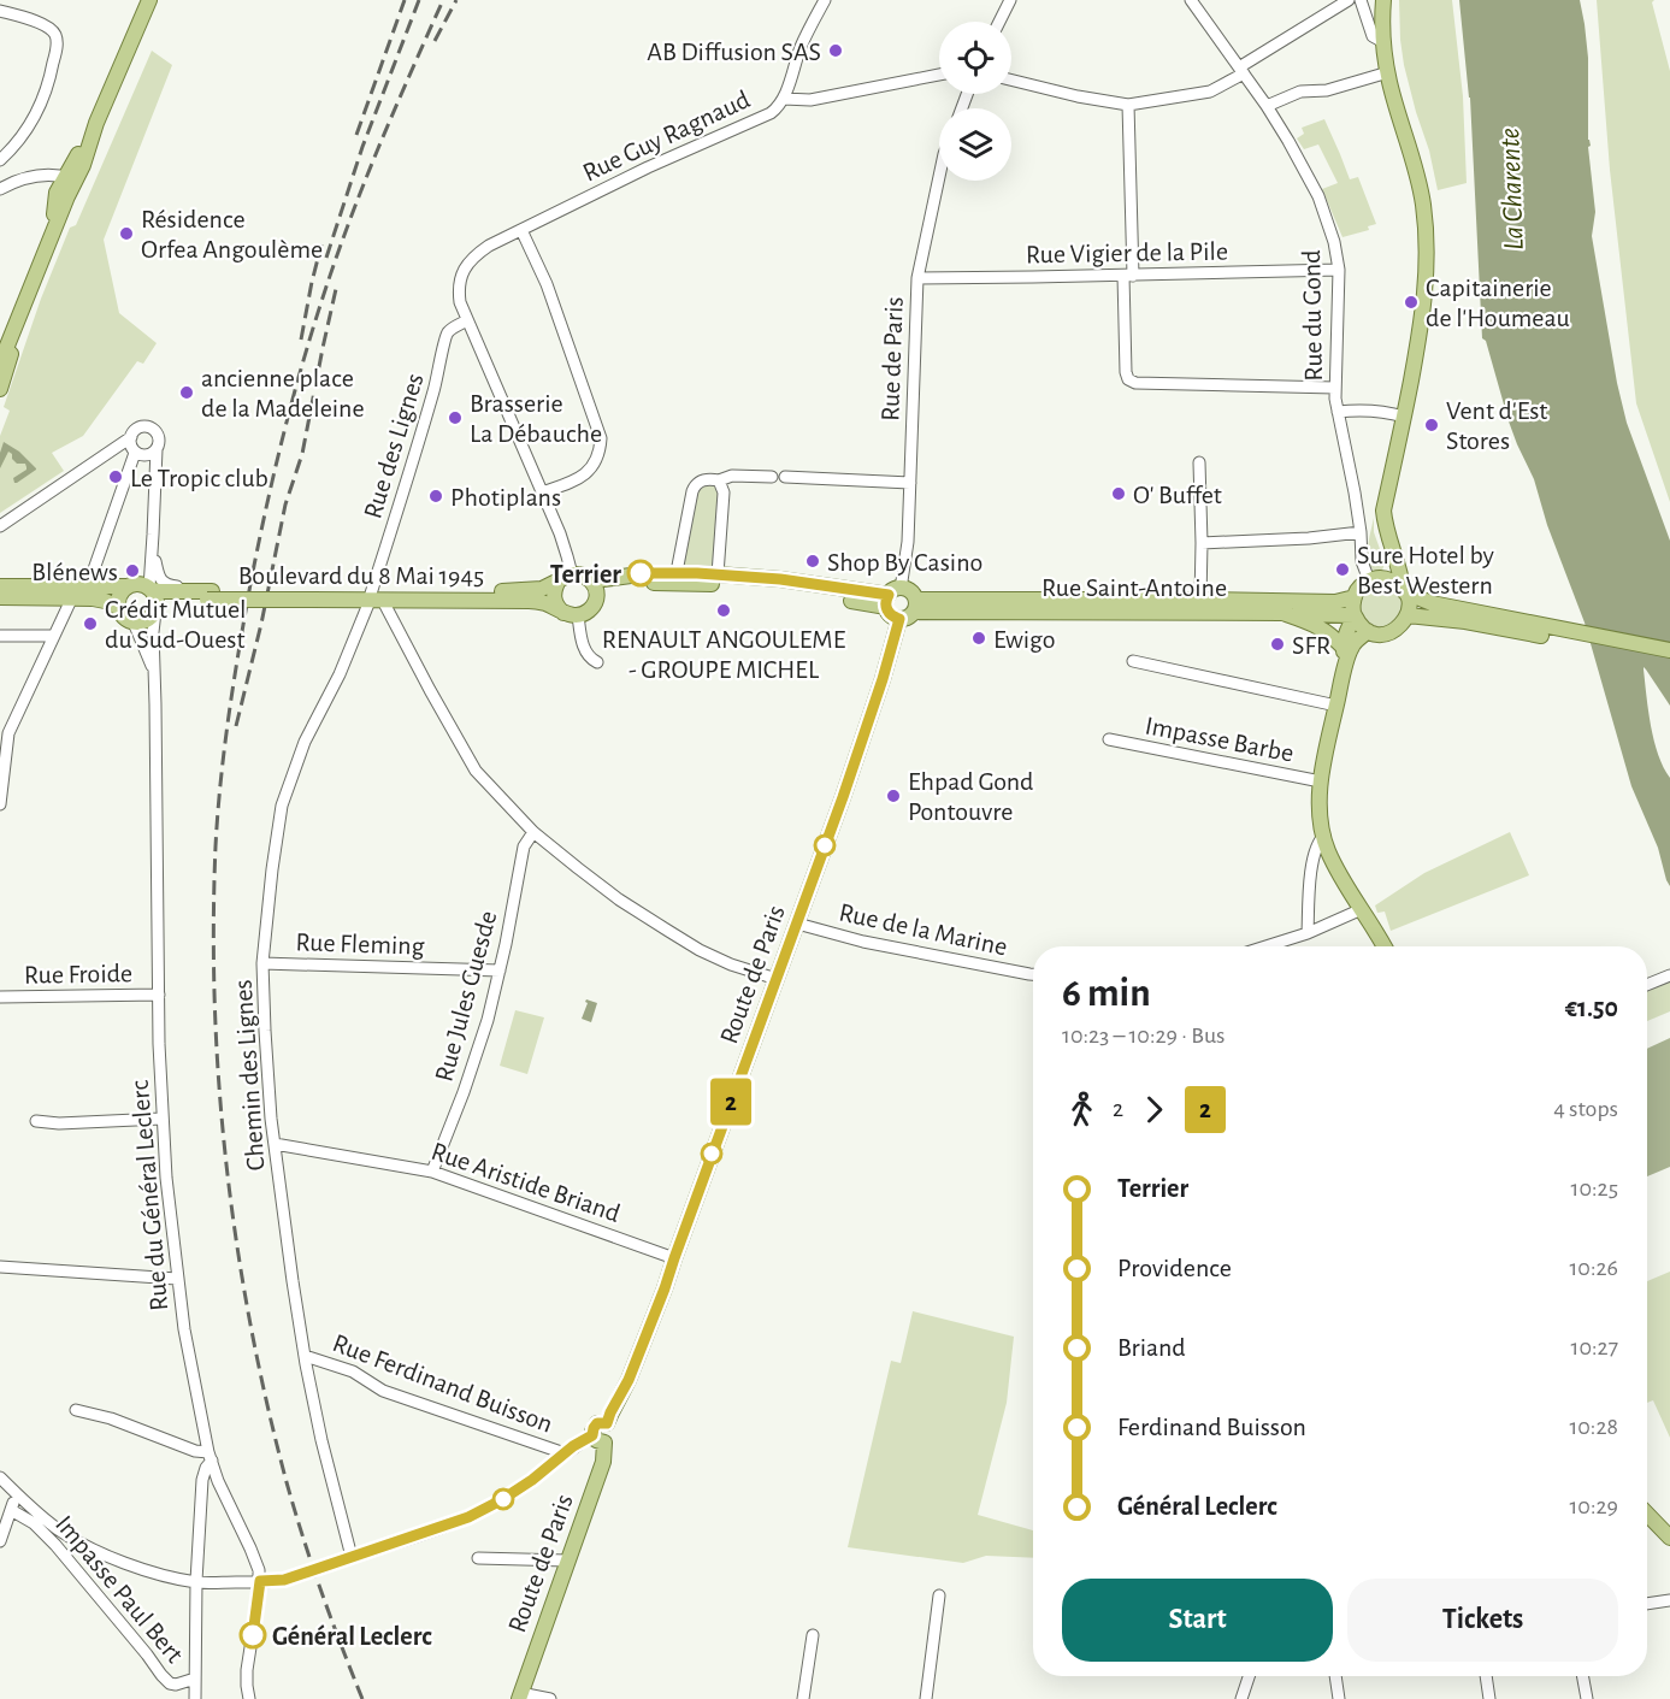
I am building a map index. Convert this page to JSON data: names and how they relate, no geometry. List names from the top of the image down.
{
  "streets": {
    "main road": ["Boulevard du 8 Mai 1945", "Rue Saint-Antoine", "Route de Paris"],
    "street": [
      "Rue Guy Ragnaud",
      "Rue Vigier de la Pile",
      "Rue du Gond",
      "Rue de Paris",
      "Rue des Lignes",
      "Impasse Barbe",
      "Rue de la Marine",
      "Rue Fleming",
      "Rue Froide",
      "Rue Jules Guesde",
      "Chemin des Lignes",
      "Rue Aristide Briand",
      "Rue du Général Leclerc",
      "Rue Ferdinand Buisson",
      "Impasse Paul Bert"
    ]
  },
  "crossings": [
    ["Rue Guy Ragnaud", "Rue des Lignes"],
    ["Rue Guy Ragnaud", "Boulevard du 8 Mai 1945"],
    ["Rue Vigier de la Pile", "Rue du Gond"],
    ["Rue Vigier de la Pile", "Rue de Paris"],
    ["Rue du Gond", "Rue Saint-Antoine"],
    ["Rue de Paris", "Rue Saint-Antoine"],
    ["Rue de Paris", "Route de Paris"],
    ["Rue des Lignes", "Boulevard du 8 Mai 1945"],
    ["Rue des Lignes", "Chemin des Lignes"],
    ["Boulevard du 8 Mai 1945", "Chemin des Lignes"],
    ["Boulevard du 8 Mai 1945", "Rue du Général Leclerc"],
    ["Rue Saint-Antoine", "Route de Paris"],
    ["Rue de la Marine", "Route de Paris"],
    ["Rue Fleming", "Rue Jules Guesde"],
    ["Rue Fleming", "Chemin des Lignes"],
    ["Rue Froide", "Rue du Général Leclerc"],
    ["Route de Paris", "Rue Aristide Briand"],
    ["Rue Jules Guesde", "Rue Aristide Briand"],
    ["Chemin des Lignes", "Rue Aristide Briand"],
    ["Chemin des Lignes", "Rue Ferdinand Buisson"],
    ["Rue du Général Leclerc", "Impasse Paul Bert"]
  ],
  "water": ["La Charente"],
  "places": [
    "AB Diffusion SAS",
    "Résidence Orfea Angoulème",
    "Capitainerie de l'Houmeau",
    "ancienne place de la Madeleine",
    "Brasserie La Débauche",
    "Vent d'Est Stores",
    "Le Tropic club",
    "O' Buffet",
    "Photiplans",
    "Shop By Casino",
    "Sure Hotel by Best Western",
    "Blénews",
    "Terrier",
    "RENAULT ANGOULEME - GROUPE MICHEL",
    "Crédit Mutuel du Sud-Ouest",
    "Ewigo",
    "SFR",
    "Ehpad Gond Pontouvre",
    "Général Leclerc"
  ],
  "lines": ["bus line 2"],
  "page": {
    "on_map": "2",
    "heading": ["6 min", "10:23 – 10:29 · Bus", "€1.50"],
    "legs": ["2", "2", "4 stops"],
    "list": [
      {
        "name": "Terrier",
        "value": "10:25"
      },
      {
        "name": "Providence",
        "value": "10:26"
      },
      {
        "name": "Briand",
        "value": "10:27"
      },
      {
        "name": "Ferdinand Buisson",
        "value": "10:28"
      },
      {
        "name": "Général Leclerc",
        "value": "10:29"
      }
    ],
    "buttons": ["Start", "Tickets"]
  }
}
